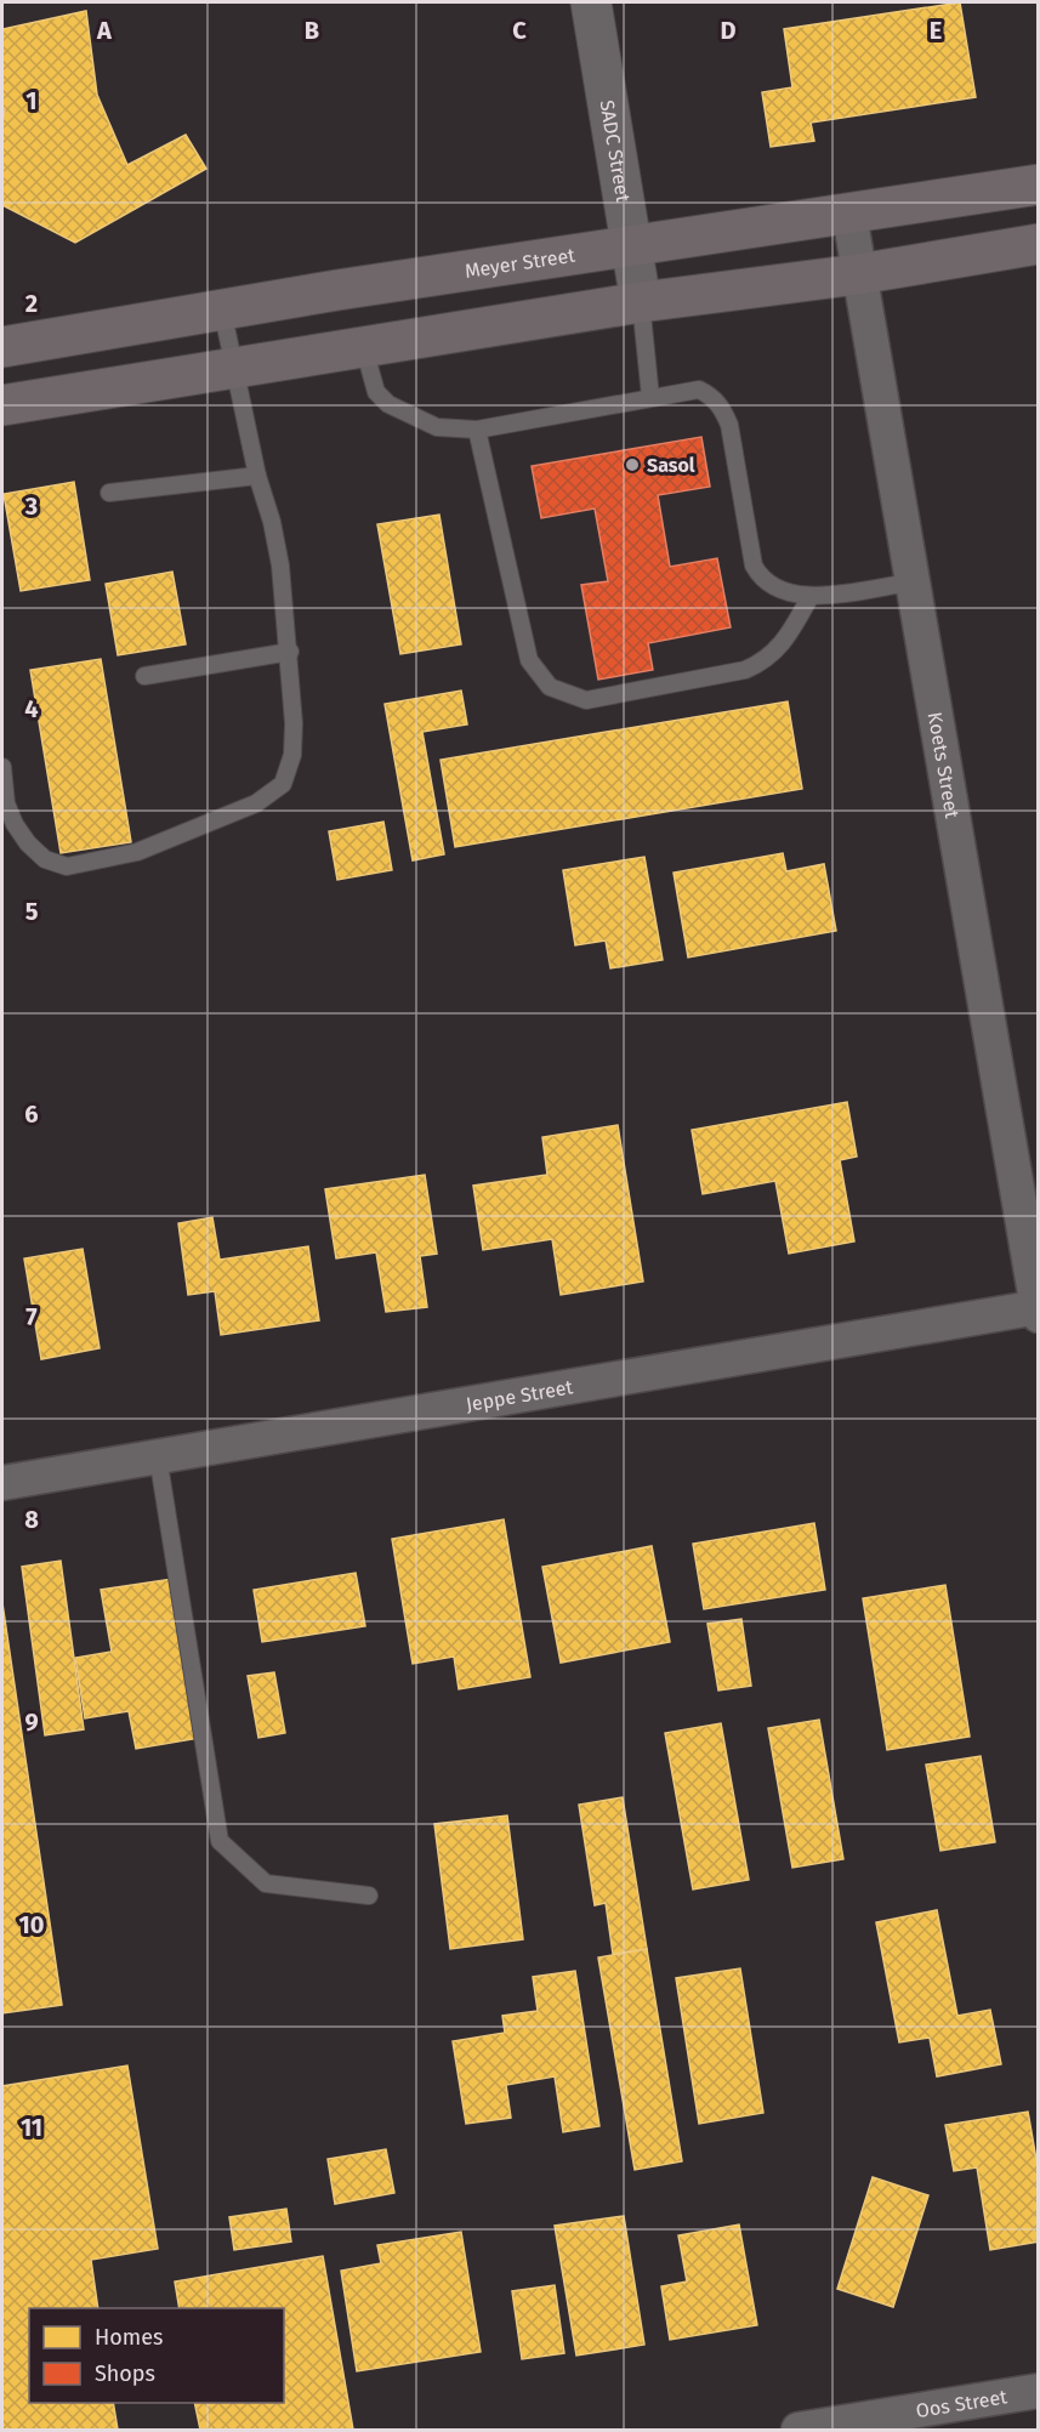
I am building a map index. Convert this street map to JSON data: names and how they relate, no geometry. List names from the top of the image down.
{
  "streets": {
    "main road": ["Meyer Street"],
    "street": [
      "SADC Street",
      "Koets Street",
      "Jeppe Street",
      "Oos Street"
    ]
  },
  "crossings": [
    ["SADC Street", "Meyer Street"],
    ["Meyer Street", "Koets Street"],
    ["Koets Street", "Jeppe Street"]
  ],
  "places": ["Sasol"],
  "legend": ["Homes", "Shops"],
  "grid": {
    "columns": [
      "A",
      "B",
      "C",
      "D",
      "E"
    ],
    "rows": [
      "1",
      "2",
      "3",
      "4",
      "5",
      "6",
      "7",
      "8",
      "9",
      "10",
      "11"
    ]
  }
}
